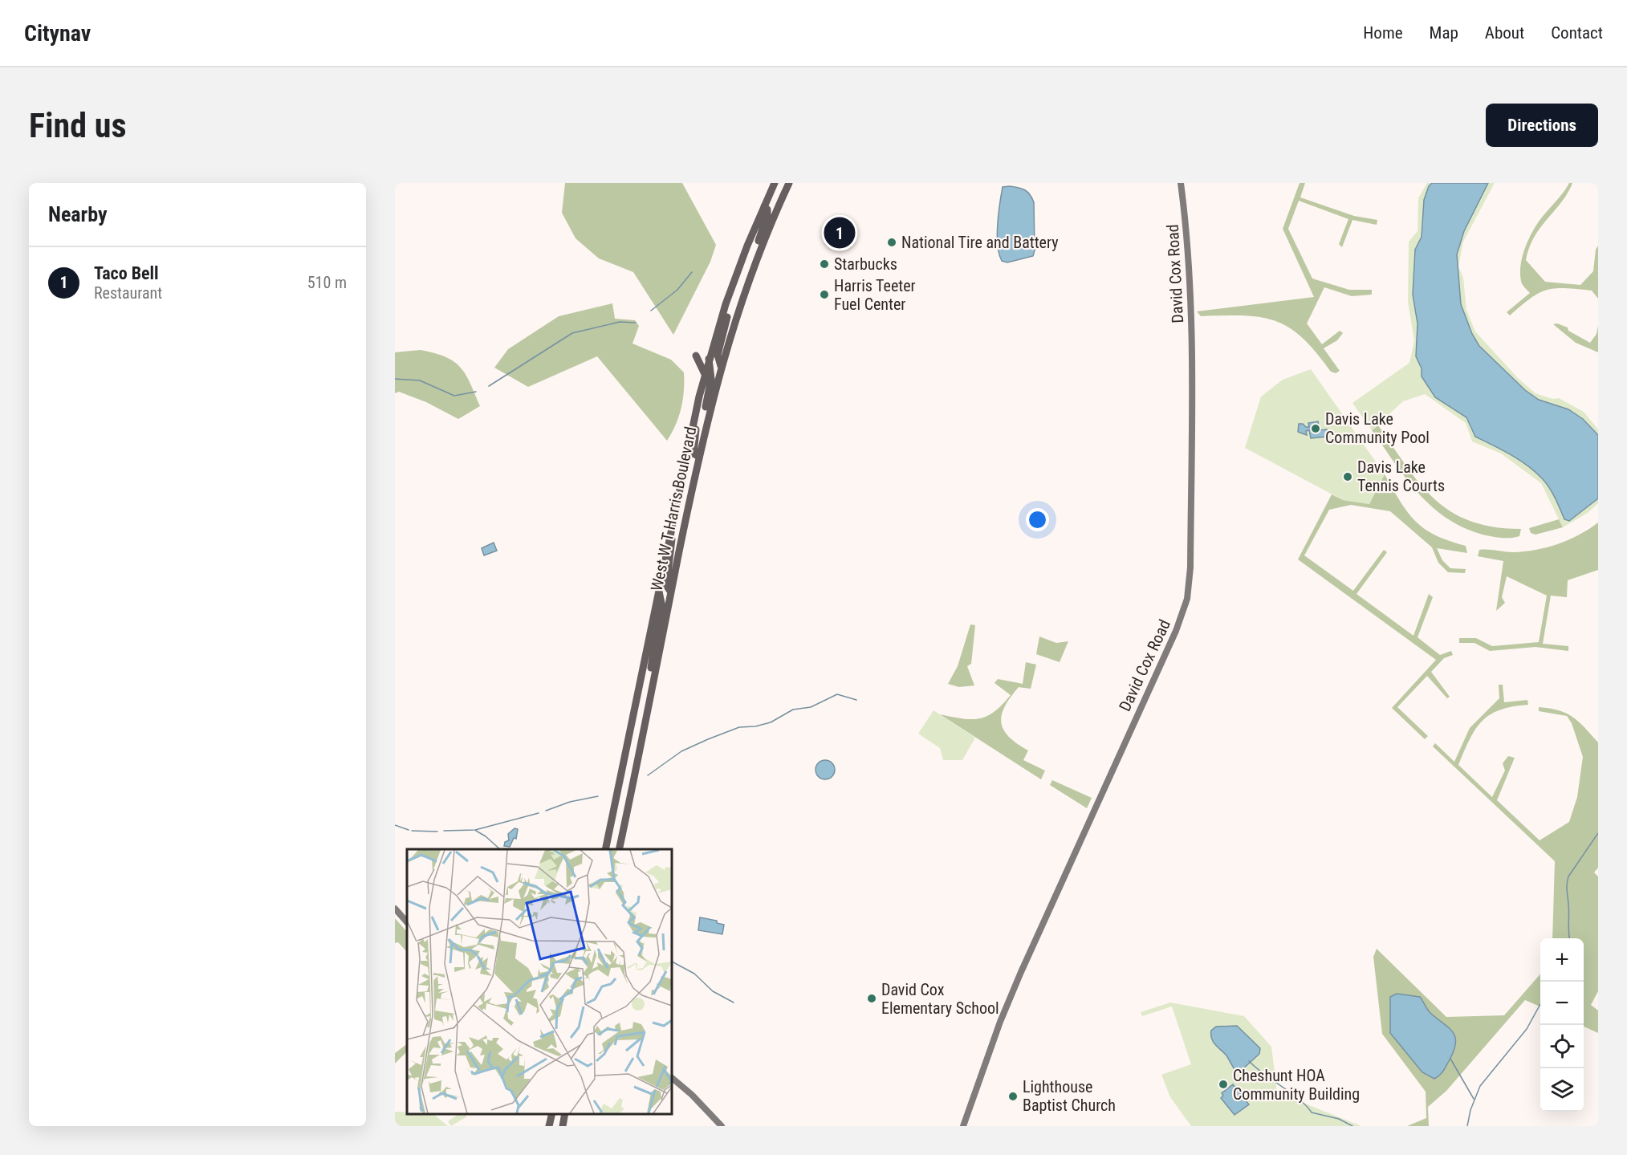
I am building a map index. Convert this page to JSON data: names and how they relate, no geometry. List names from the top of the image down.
{
  "streets": {
    "main road": ["David Cox Road", "West W T Harris Boulevard"]
  },
  "places": [
    "National Tire and Battery",
    "Starbucks",
    "Harris Teeter Fuel Center",
    "Davis Lake Community Pool",
    "Davis Lake Tennis Courts",
    "David Cox Elementary School",
    "Cheshunt HOA Community Building",
    "Lighthouse Baptist Church"
  ],
  "page": {
    "header": "Citynav",
    "nav": [
      "Home",
      "Map",
      "About",
      "Contact"
    ],
    "buttons": "Directions",
    "title": "Find us",
    "heading": "Nearby",
    "pins": "1",
    "list": [
      {
        "mark": "1",
        "name": "Taco Bell",
        "note": "Restaurant",
        "value": "510 m"
      }
    ],
    "map_buttons": ["+", "−"]
  }
}
